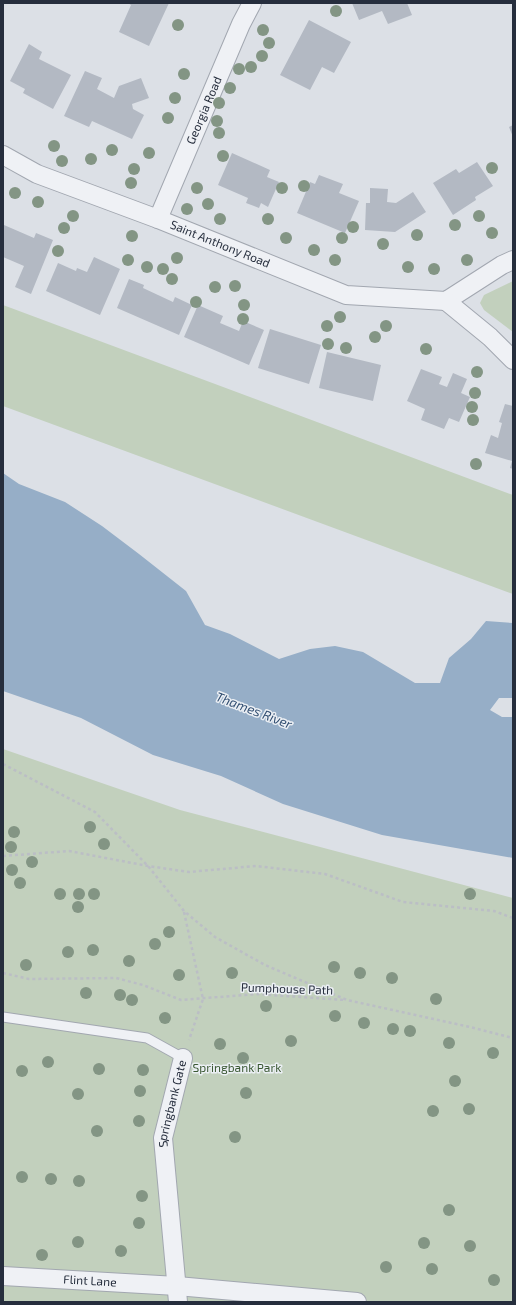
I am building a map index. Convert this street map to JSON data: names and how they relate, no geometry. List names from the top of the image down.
{
  "streets": {
    "street": [
      "Georgia Road",
      "Saint Anthony Road",
      "Springbank Gate",
      "Flint Lane"
    ],
    "path": ["Pumphouse Path"]
  },
  "crossings": [
    ["Georgia Road", "Saint Anthony Road"],
    ["Pumphouse Path", "Springbank Gate"],
    ["Springbank Gate", "Flint Lane"]
  ],
  "water": ["Thames River"],
  "parks": ["Springbank Park"]
}
